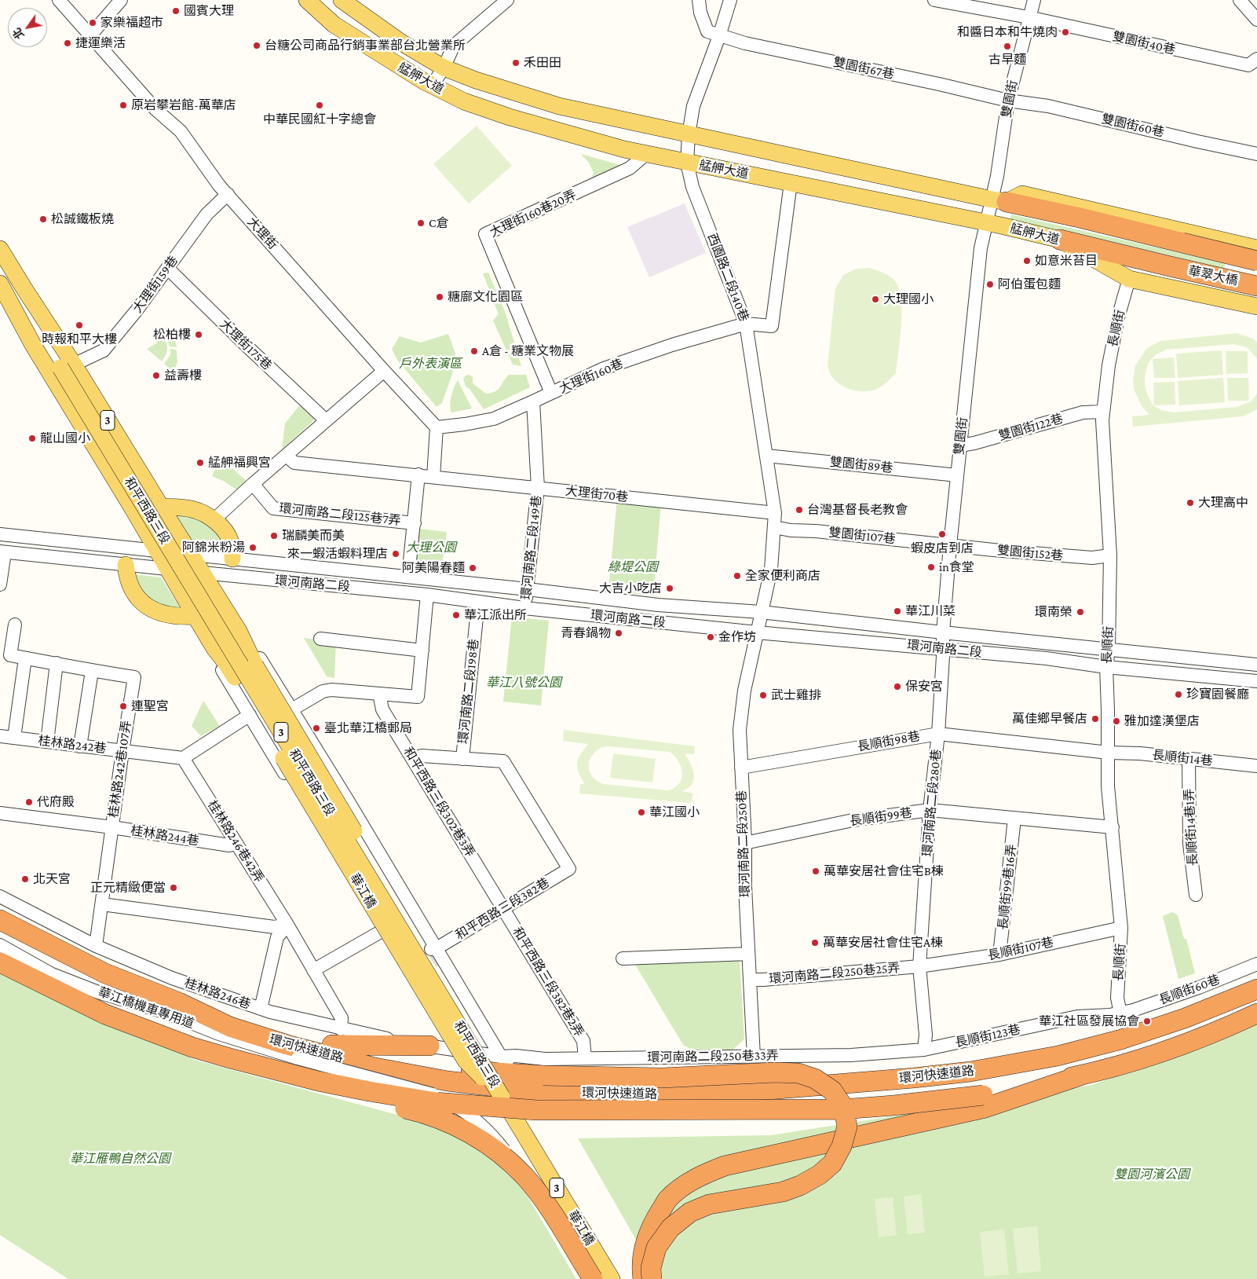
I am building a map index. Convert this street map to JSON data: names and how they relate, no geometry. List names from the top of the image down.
{
  "streets": {
    "highway": ["艋舺大道", "華翠大橋", "環河快速道路"],
    "main road": ["3", "和平西路三段", "華江橋"],
    "street": [
      "雙園街40巷",
      "雙園街67巷",
      "雙園街",
      "雙園街60巷",
      "大理街160巷20弄",
      "大理街",
      "西園路二段140巷",
      "大理街159巷",
      "長順街",
      "大理街175巷",
      "大理街160巷",
      "雙園街122巷",
      "雙園街89巷",
      "大理街70巷",
      "環河南路二段125巷7弄",
      "雙園街107巷",
      "環河南路二段149巷",
      "雙園街152巷",
      "環河南路二段",
      "環河南路二段198巷",
      "長順街98巷",
      "桂林路242巷",
      "長順街14巷",
      "桂林路242巷107弄",
      "和平西路三段302巷3弄",
      "環河南路二段280巷",
      "長順街99巷",
      "長順街14巷1弄",
      "桂林路244巷",
      "桂林路246巷42弄",
      "環河南路二段250巷",
      "長順街99巷16弄",
      "和平西路三段382巷",
      "長順街107巷",
      "環河南路二段250巷25弄",
      "和平西路三段382巷2弄",
      "長順街60巷",
      "桂林路246巷",
      "華江橋機車專用道",
      "長順街123巷",
      "環河南路二段250巷33弄"
    ]
  },
  "crossings": [
    ["雙園街40巷", "雙園街"],
    ["雙園街67巷", "雙園街"],
    ["雙園街67巷", "雙園街60巷"],
    ["雙園街67巷", "西園路二段140巷"],
    ["艋舺大道", "雙園街"],
    ["艋舺大道", "大理街160巷20弄"],
    ["艋舺大道", "華翠大橋"],
    ["艋舺大道", "西園路二段140巷"],
    ["雙園街", "雙園街60巷"],
    ["雙園街", "雙園街122巷"],
    ["雙園街", "雙園街89巷"],
    ["雙園街", "雙園街107巷"],
    ["雙園街", "雙園街152巷"],
    ["雙園街", "環河南路二段"],
    ["雙園街", "環河南路二段280巷"],
    ["大理街160巷20弄", "大理街160巷"],
    ["大理街", "大理街159巷"],
    ["大理街", "大理街160巷"],
    ["西園路二段140巷", "大理街160巷"],
    ["西園路二段140巷", "雙園街89巷"],
    ["西園路二段140巷", "大理街70巷"],
    ["西園路二段140巷", "雙園街107巷"],
    ["西園路二段140巷", "環河南路二段"],
    ["西園路二段140巷", "環河南路二段250巷"],
    ["大理街159巷", "大理街175巷"],
    ["大理街159巷", "和平西路三段"],
    ["長順街", "雙園街122巷"],
    ["長順街", "雙園街152巷"],
    ["長順街", "環河南路二段"],
    ["長順街", "長順街98巷"],
    ["長順街", "長順街14巷"],
    ["長順街", "長順街99巷"],
    ["長順街", "長順街107巷"],
    ["長順街", "長順街60巷"],
    ["長順街", "長順街123巷"],
    ["大理街160巷", "環河南路二段149巷"],
    ["大理街70巷", "環河南路二段149巷"],
    ["和平西路三段", "環河南路二段"],
    ["和平西路三段", "華江橋"],
    ["和平西路三段", "和平西路三段382巷"],
    ["和平西路三段", "環河南路二段250巷33弄"],
    ["雙園街107巷", "雙園街152巷"],
    ["環河南路二段149巷", "環河南路二段"],
    ["環河南路二段", "環河南路二段198巷"],
    ["環河南路二段", "環河南路二段280巷"],
    ["環河南路二段", "環河南路二段250巷"],
    ["環河南路二段198巷", "和平西路三段302巷3弄"],
    ["環河南路二段198巷", "和平西路三段382巷"],
    ["長順街98巷", "長順街14巷"],
    ["長順街98巷", "環河南路二段280巷"],
    ["長順街98巷", "環河南路二段250巷"],
    ["桂林路242巷", "桂林路242巷107弄"],
    ["桂林路242巷", "桂林路246巷42弄"],
    ["長順街14巷", "長順街14巷1弄"],
    ["桂林路242巷107弄", "桂林路244巷"],
    ["桂林路242巷107弄", "桂林路246巷"],
    ["和平西路三段302巷3弄", "和平西路三段382巷"],
    ["和平西路三段302巷3弄", "和平西路三段382巷2弄"],
    ["環河南路二段280巷", "長順街99巷"],
    ["環河南路二段280巷", "長順街107巷"],
    ["環河南路二段280巷", "環河南路二段250巷25弄"],
    ["環河南路二段280巷", "長順街123巷"],
    ["環河南路二段280巷", "環河南路二段250巷33弄"],
    ["長順街99巷", "環河南路二段250巷"],
    ["長順街99巷", "長順街99巷16弄"],
    ["桂林路244巷", "桂林路246巷42弄"],
    ["桂林路246巷42弄", "桂林路246巷"],
    ["環河南路二段250巷", "環河南路二段250巷25弄"],
    ["環河南路二段250巷", "環河南路二段250巷33弄"],
    ["長順街99巷16弄", "長順街107巷"],
    ["和平西路三段382巷", "和平西路三段382巷2弄"],
    ["長順街107巷", "環河南路二段250巷25弄"],
    ["和平西路三段382巷2弄", "環河南路二段250巷33弄"],
    ["長順街60巷", "長順街123巷"],
    ["長順街123巷", "環河南路二段250巷33弄"]
  ],
  "parks": [
    "戶外表演區",
    "大理公園",
    "綠堤公園",
    "華江八號公園",
    "華江雁鴨自然公園",
    "雙園河濱公園"
  ],
  "places": [
    "國賓大理",
    "家樂福超市",
    "和醬日本和牛燒肉",
    "捷運樂活",
    "台糖公司商品行銷事業部台北營業所",
    "古早麵",
    "禾田田",
    "原岩攀岩館-萬華店",
    "中華民國紅十字總會",
    "松誠鐵板燒",
    "C倉",
    "如意米苔目",
    "阿伯蛋包麵",
    "糖廍文化園區",
    "大理國小",
    "時報和平大樓",
    "松柏樓",
    "A倉 - 糖業文物展",
    "益壽樓",
    "龍山國小",
    "艋舺福興宮",
    "大理高中",
    "台灣基督長老教會",
    "蝦皮店到店",
    "瑞麟美而美",
    "阿錦米粉湯",
    "來一蝦活蝦料理店",
    "in食堂",
    "阿美陽春麵",
    "全家便利商店",
    "大吉小吃店",
    "華江川菜",
    "環南榮",
    "華江派出所",
    "青春鍋物",
    "金作坊",
    "保安宮",
    "珍寶園餐廳",
    "武士雞排",
    "連聖宮",
    "萬佳鄉早餐店",
    "雅加達漢堡店",
    "臺北華江橋郵局",
    "代府殿",
    "華江國小",
    "萬華安居社會住宅B棟",
    "北天宮",
    "正元精緻便當",
    "萬華安居社會住宅A棟",
    "華江社區發展協會"
  ],
  "north": "bottom left"
}
